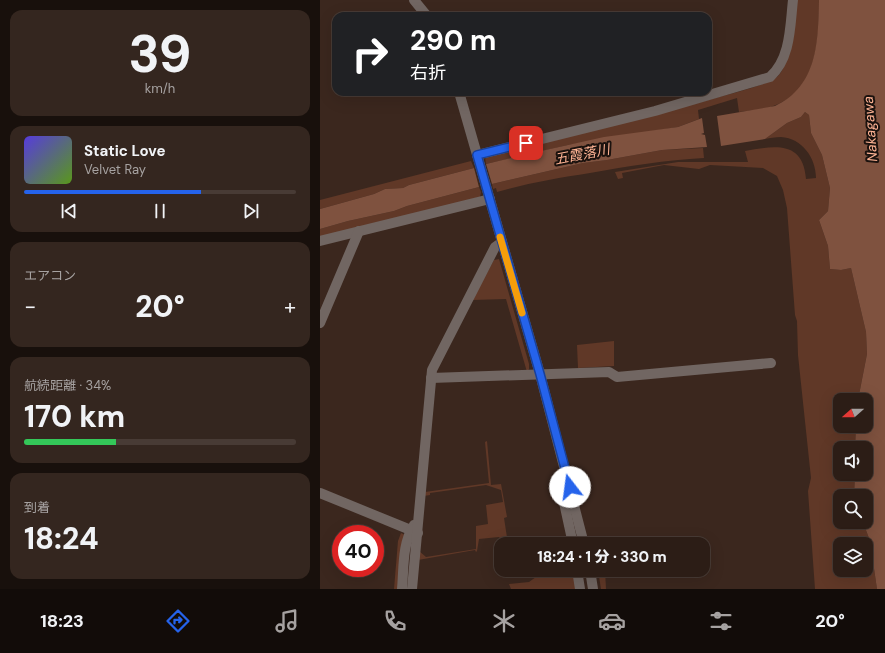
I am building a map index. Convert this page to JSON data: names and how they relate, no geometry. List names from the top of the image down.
{
  "water": ["Nakagawa", "五霞落川"],
  "north": "left",
  "page": {
    "tile": [
      ["39", "km/h"],
      "エアコン",
      ["航続距離 · 34%", "170 km"],
      ["到着", "18:24"]
    ],
    "turn": ["290 m", "右折"],
    "song": ["Static Love", "Velvet Ray"],
    "heat": ["−", "20°", "+"],
    "limit": "40",
    "trip": "18:24 · 1 分 · 330 m",
    "tabs": ["18:23", "20°"]
  }
}
